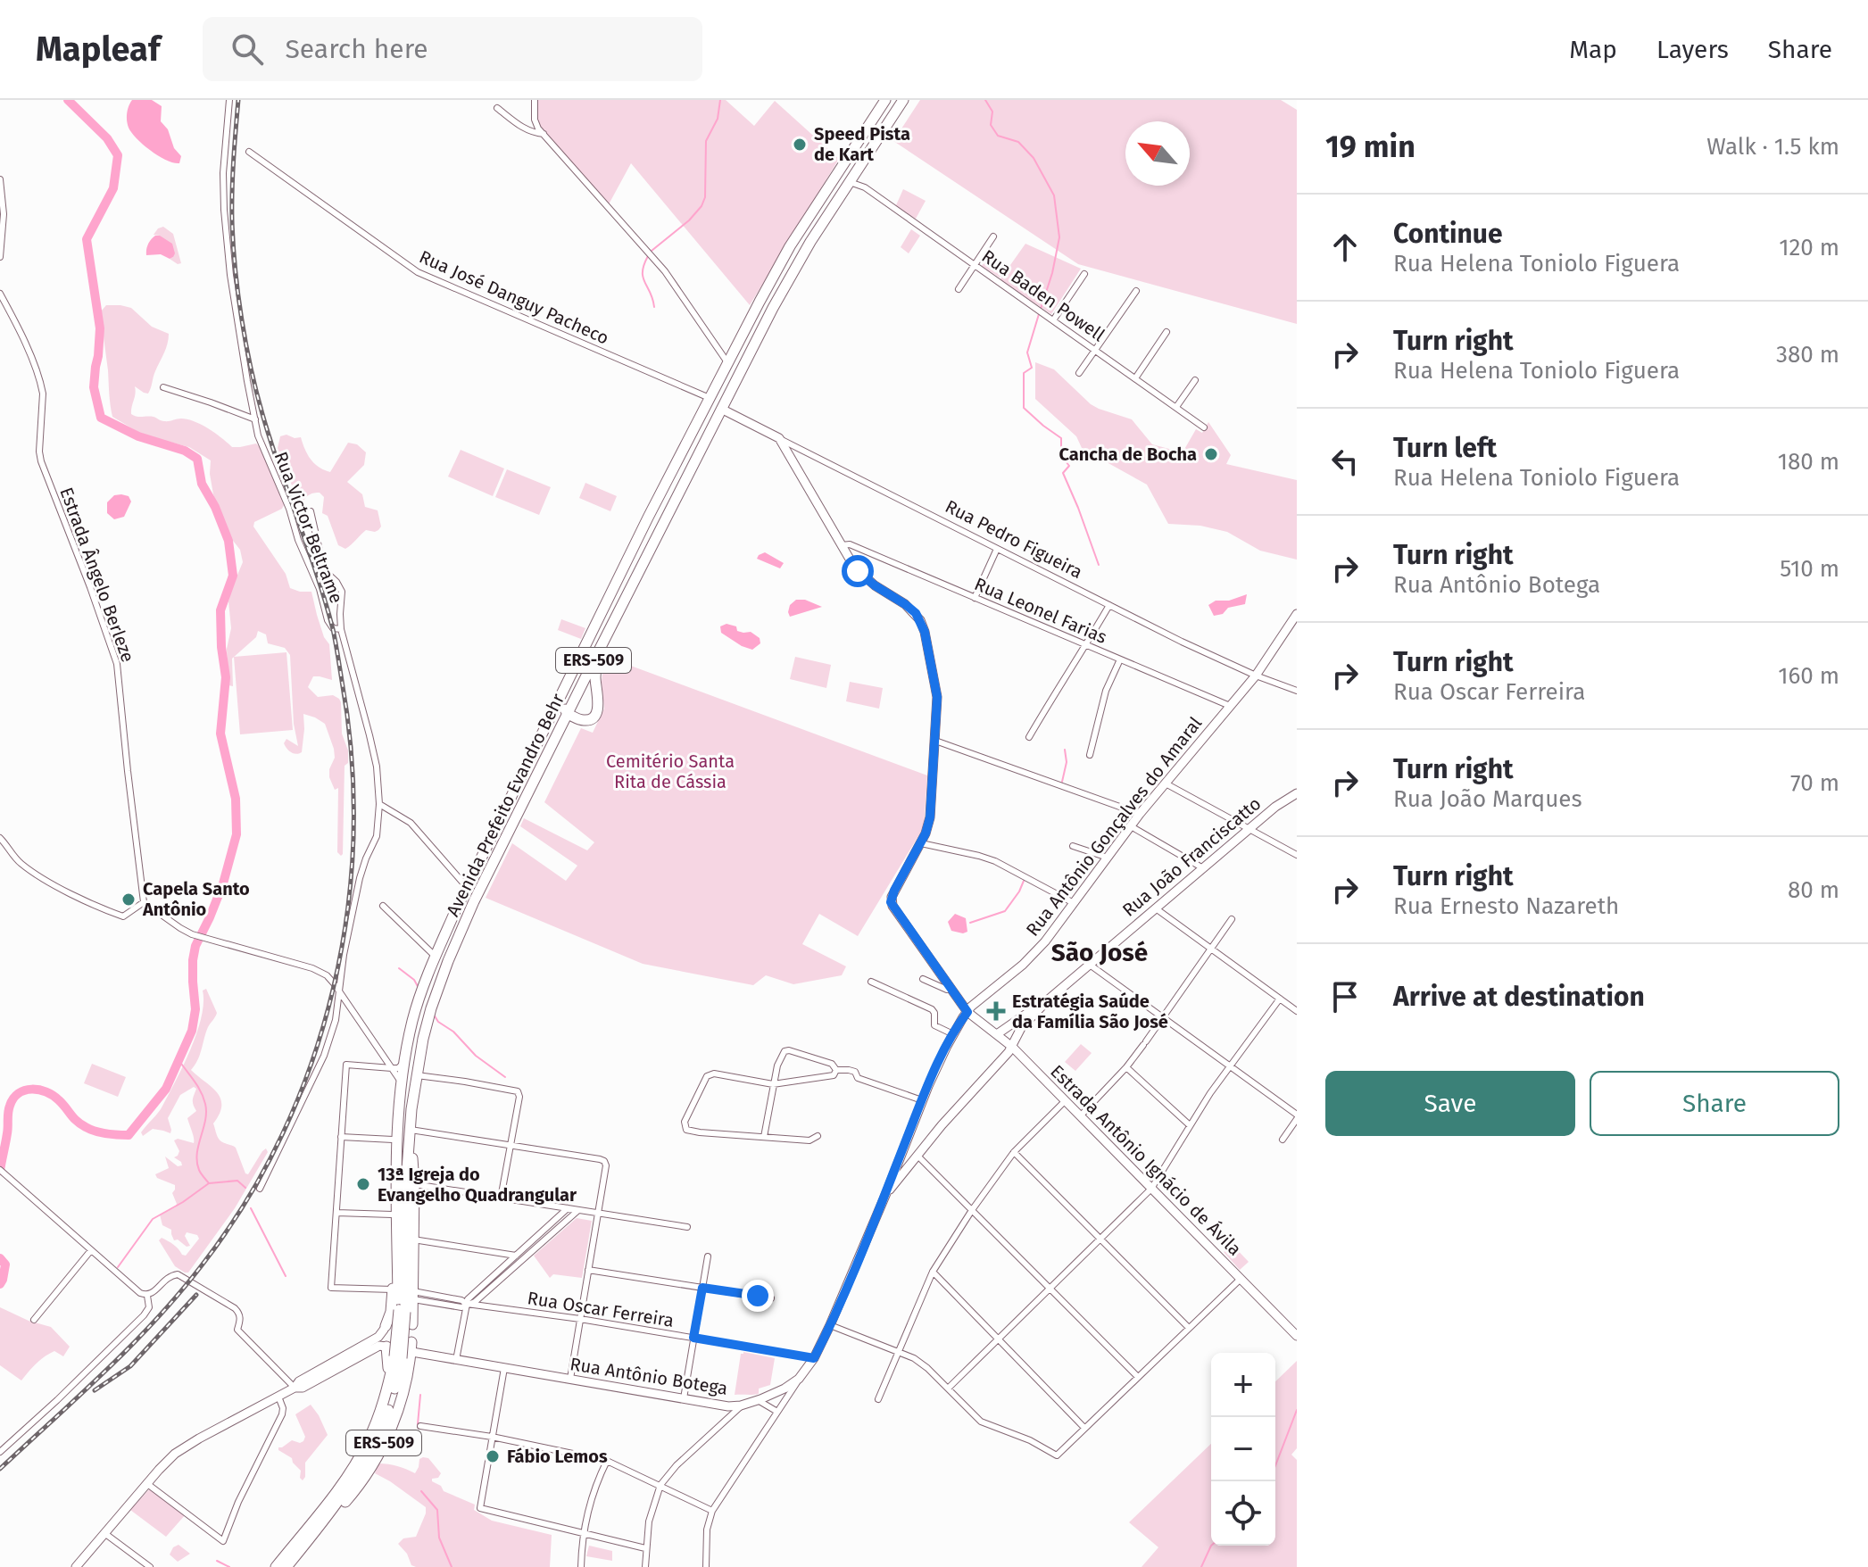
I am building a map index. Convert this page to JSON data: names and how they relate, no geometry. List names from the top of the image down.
{
  "streets": {
    "highway": ["ERS-509", "Avenida Prefeito Evandro Behr"],
    "street": [
      "Rua Baden Powell",
      "Rua José Danguy Pacheco",
      "Rua Victor Beltrame",
      "Rua Pedro Figueira",
      "Estrada Ângelo Berleze",
      "Rua Leonel Farias",
      "Rua Antônio Gonçalves do Amaral",
      "Rua João Franciscatto",
      "Estrada Antônio Ignácio de Ávila",
      "Rua Oscar Ferreira",
      "Rua Antônio Botega"
    ]
  },
  "crossings": [
    ["Rua Baden Powell", "Avenida Prefeito Evandro Behr"],
    ["Rua José Danguy Pacheco", "Avenida Prefeito Evandro Behr"],
    ["Rua Pedro Figueira", "Avenida Prefeito Evandro Behr"],
    ["Rua Pedro Figueira", "Rua Antônio Gonçalves do Amaral"],
    ["Rua Leonel Farias", "Rua Antônio Gonçalves do Amaral"],
    ["ERS-509", "Avenida Prefeito Evandro Behr"],
    ["ERS-509", "Rua Oscar Ferreira"],
    ["ERS-509", "Rua Antônio Botega"],
    ["Avenida Prefeito Evandro Behr", "Rua Antônio Botega"],
    ["Rua Antônio Gonçalves do Amaral", "Estrada Antônio Ignácio de Ávila"],
    ["Rua Antônio Gonçalves do Amaral", "Rua Antônio Botega"],
    ["Rua João Franciscatto", "Estrada Antônio Ignácio de Ávila"],
    ["Rua João Franciscatto", "Rua Antônio Botega"],
    ["Estrada Antônio Ignácio de Ávila", "Rua Antônio Botega"],
    ["Rua Oscar Ferreira", "Rua Antônio Botega"]
  ],
  "districts": ["São José"],
  "parks": ["Cemitério Santa Rita de Cássia"],
  "places": {
    "other": [
      "Speed Pista de Kart",
      "Cancha de Bocha",
      "Capela Santo Antônio",
      "13ª Igreja do Evangelho Quadrangular",
      "Fábio Lemos"
    ],
    "health": ["Estratégia Saúde da Família São José"]
  },
  "north": "top left",
  "page": {
    "header": "Mapleaf",
    "search": "Search here",
    "nav": ["Map", "Layers", "Share"],
    "heading": ["19 min", "Walk · 1.5 km"],
    "list": [
      ["Continue", "Rua Helena Toniolo Figuera", "120 m"],
      ["Turn right", "Rua Helena Toniolo Figuera", "380 m"],
      ["Turn left", "Rua Helena Toniolo Figuera", "180 m"],
      ["Turn right", "Rua Antônio Botega", "510 m"],
      ["Turn right", "Rua Oscar Ferreira", "160 m"],
      ["Turn right", "Rua João Marques", "70 m"],
      ["Turn right", "Rua Ernesto Nazareth", "80 m"],
      "Arrive at destination"
    ],
    "buttons": ["Save", "Share"],
    "map_buttons": ["+", "−"]
  }
}
